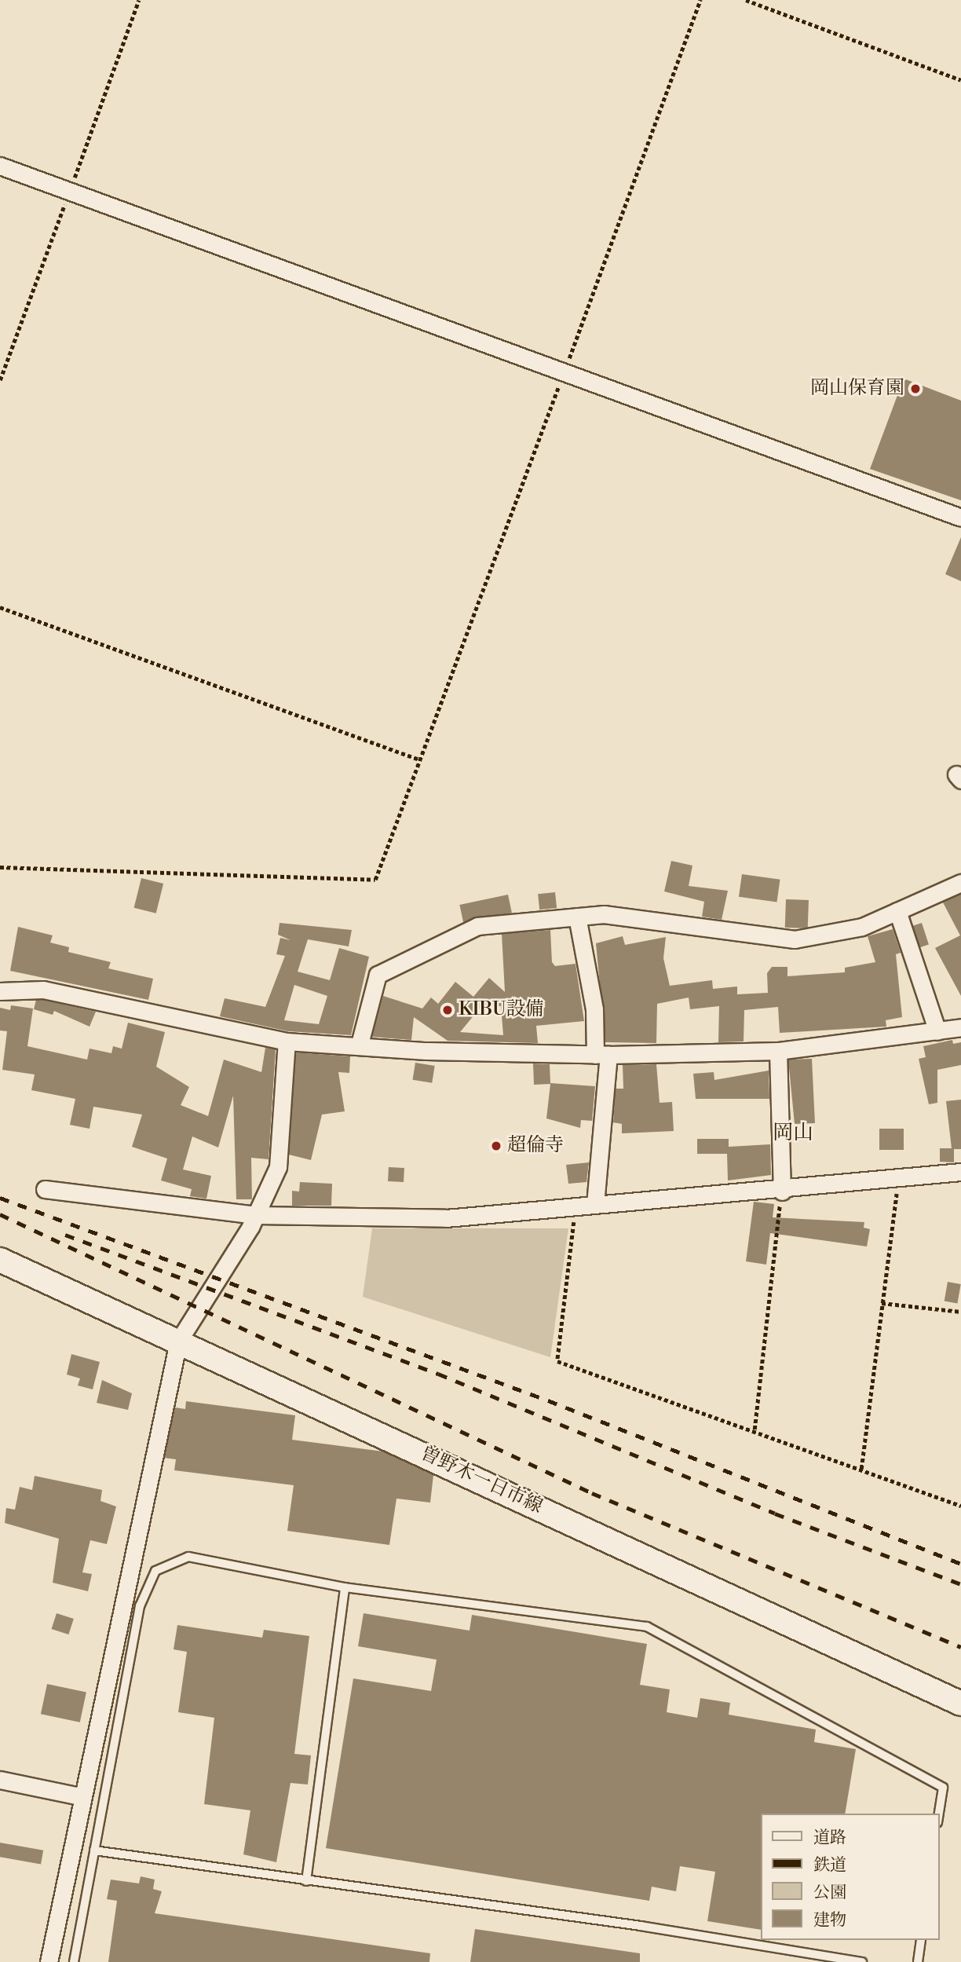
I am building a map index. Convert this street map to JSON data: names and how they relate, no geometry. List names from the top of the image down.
{
  "streets": {
    "main road": ["曽野木一日市線"]
  },
  "districts": ["岡山"],
  "places": ["岡山保育園", "KIBU設備", "超倫寺"],
  "legend": [
    "道路",
    "鉄道",
    "公園",
    "建物"
  ]
}
